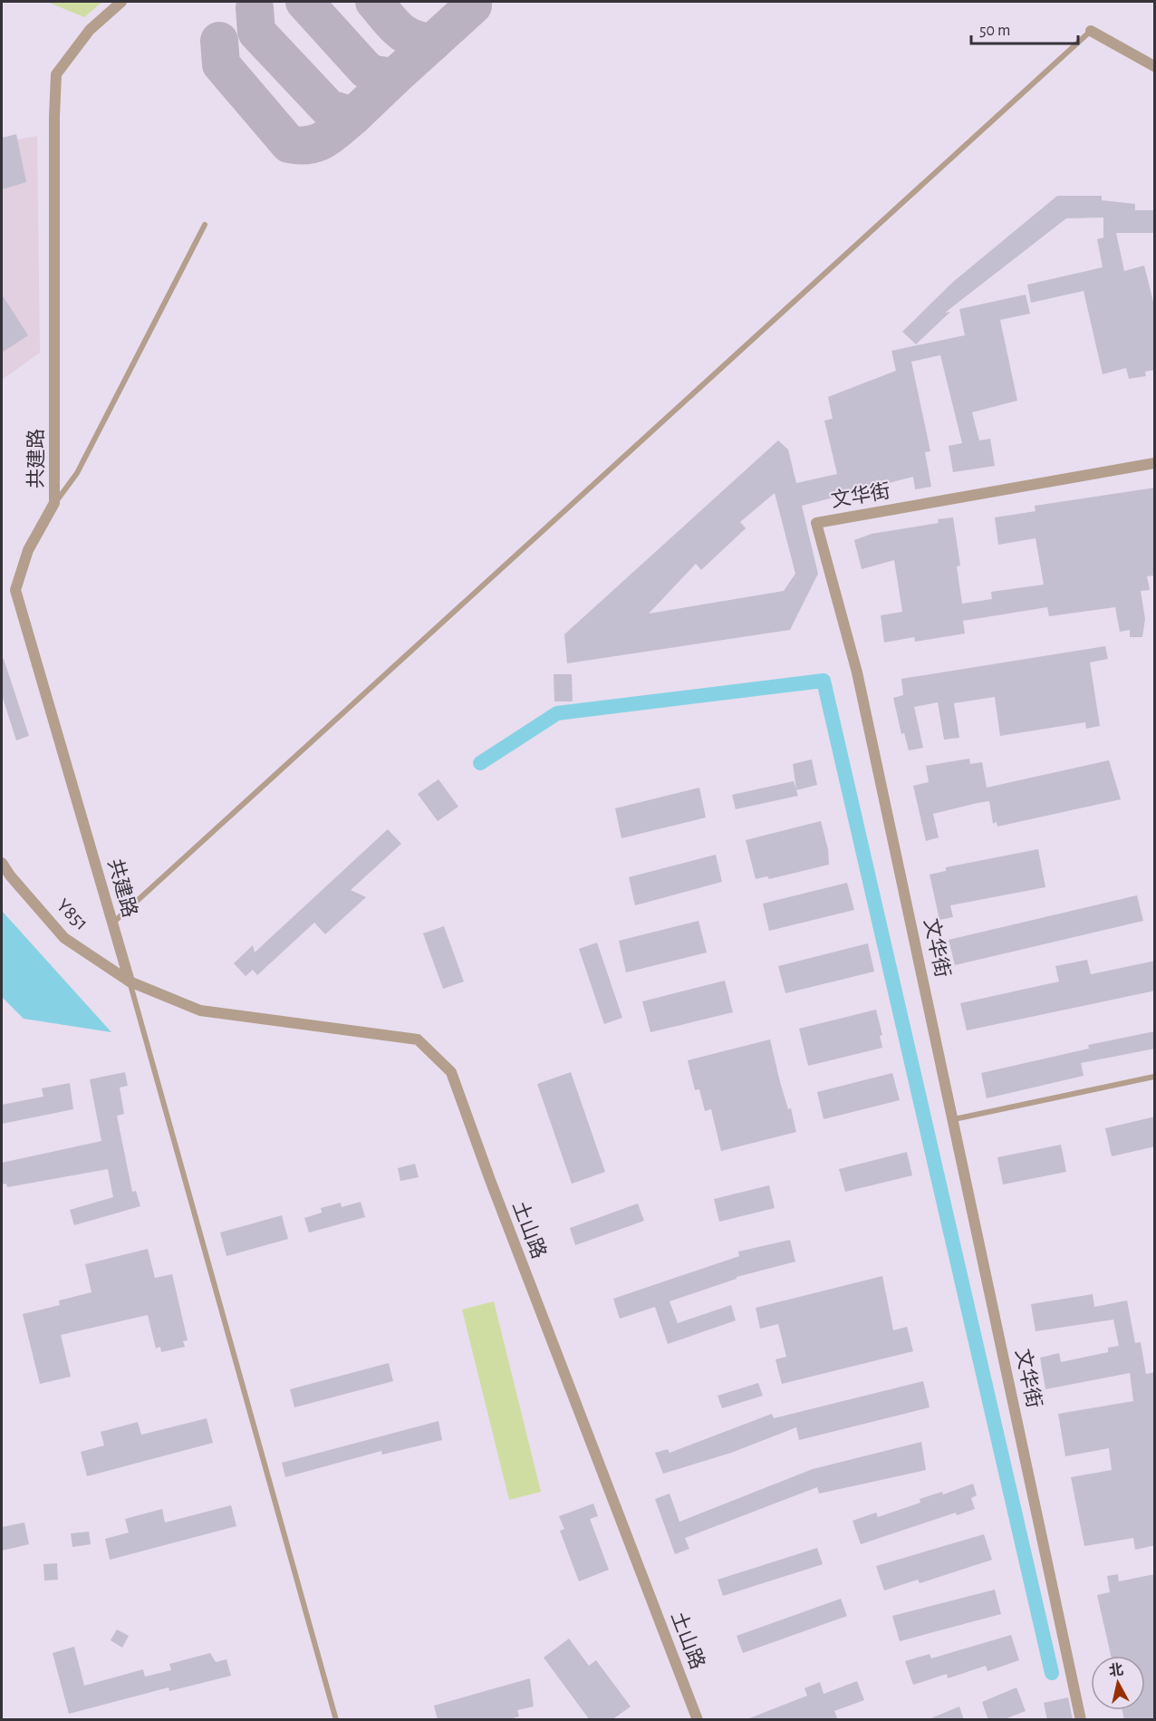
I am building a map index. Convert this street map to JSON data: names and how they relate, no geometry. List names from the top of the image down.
{
  "streets": {
    "street": [
      "共建路",
      "文华街",
      "Y851",
      "土山路"
    ]
  },
  "crossings": [
    ["共建路", "Y851"],
    ["共建路", "土山路"],
    ["Y851", "土山路"]
  ],
  "scale_bar": "50 m",
  "north": "top"
}
